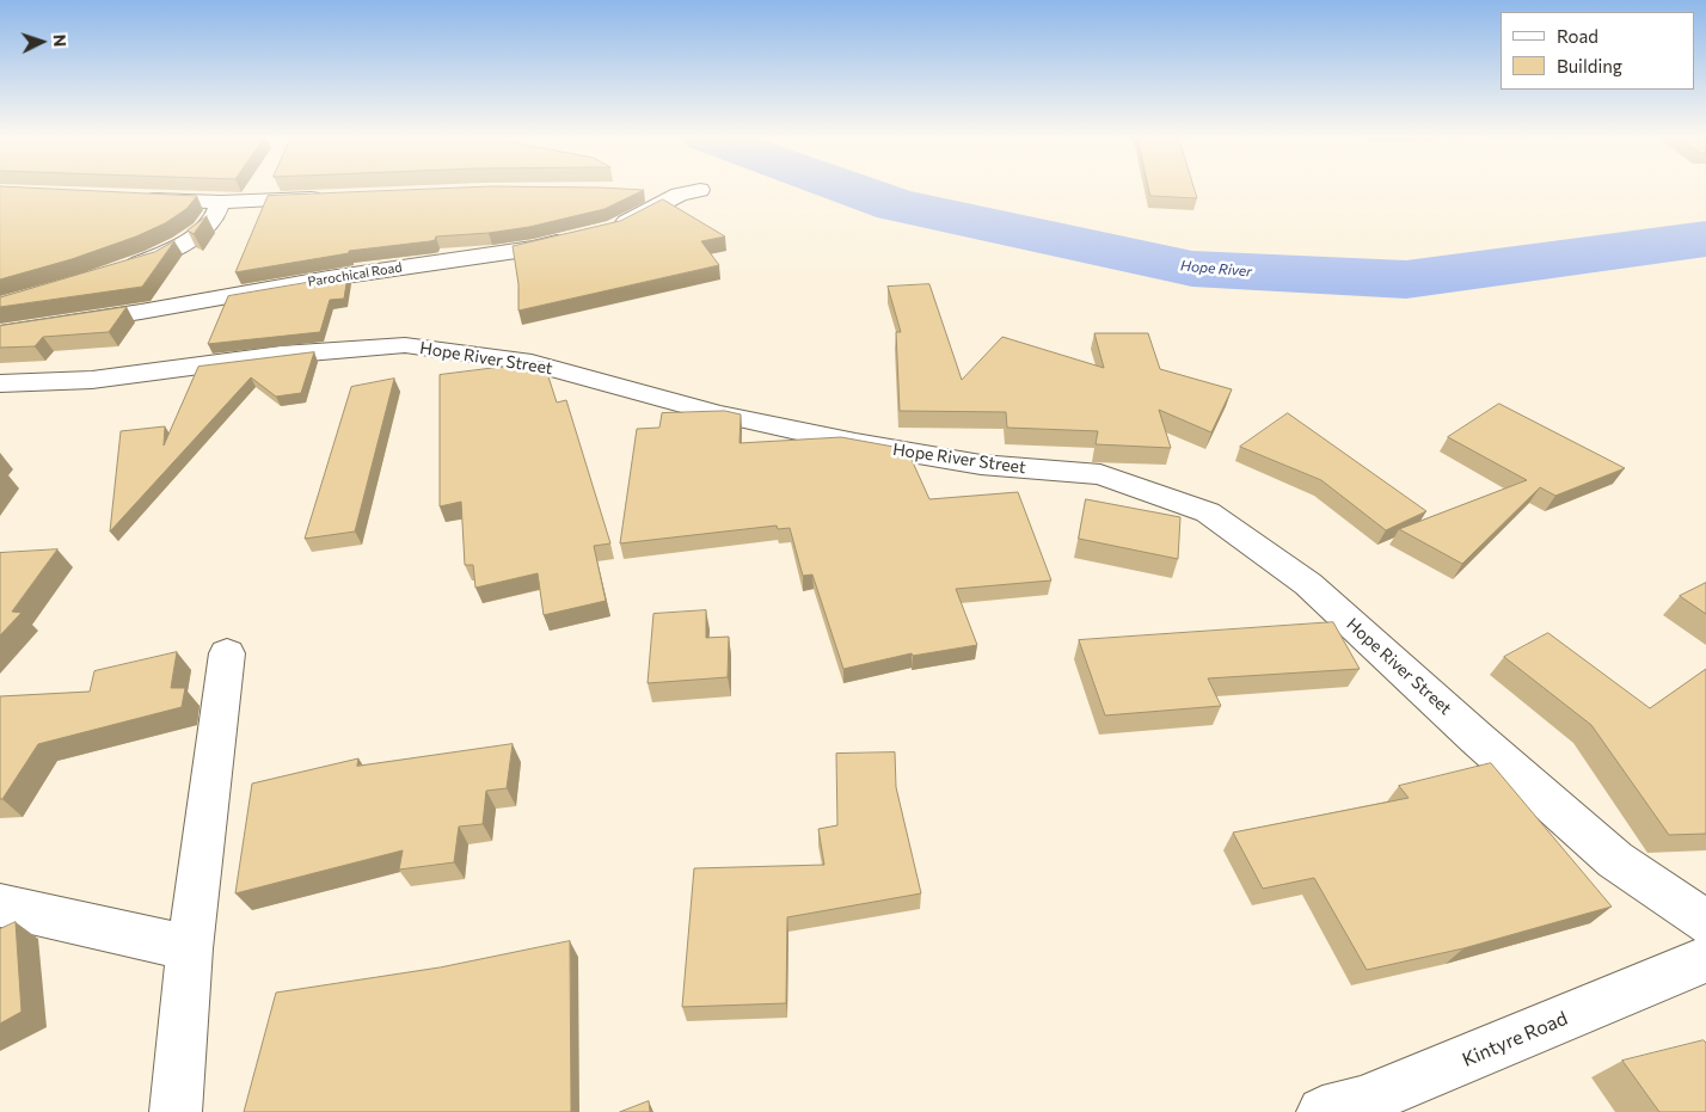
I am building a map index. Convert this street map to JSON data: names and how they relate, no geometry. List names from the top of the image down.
{
  "streets": {
    "street": ["Parochical Road", "Hope River Street", "Kintyre Road"]
  },
  "water": ["Hope River"],
  "legend": ["Road", "Building"],
  "north": "right"
}
